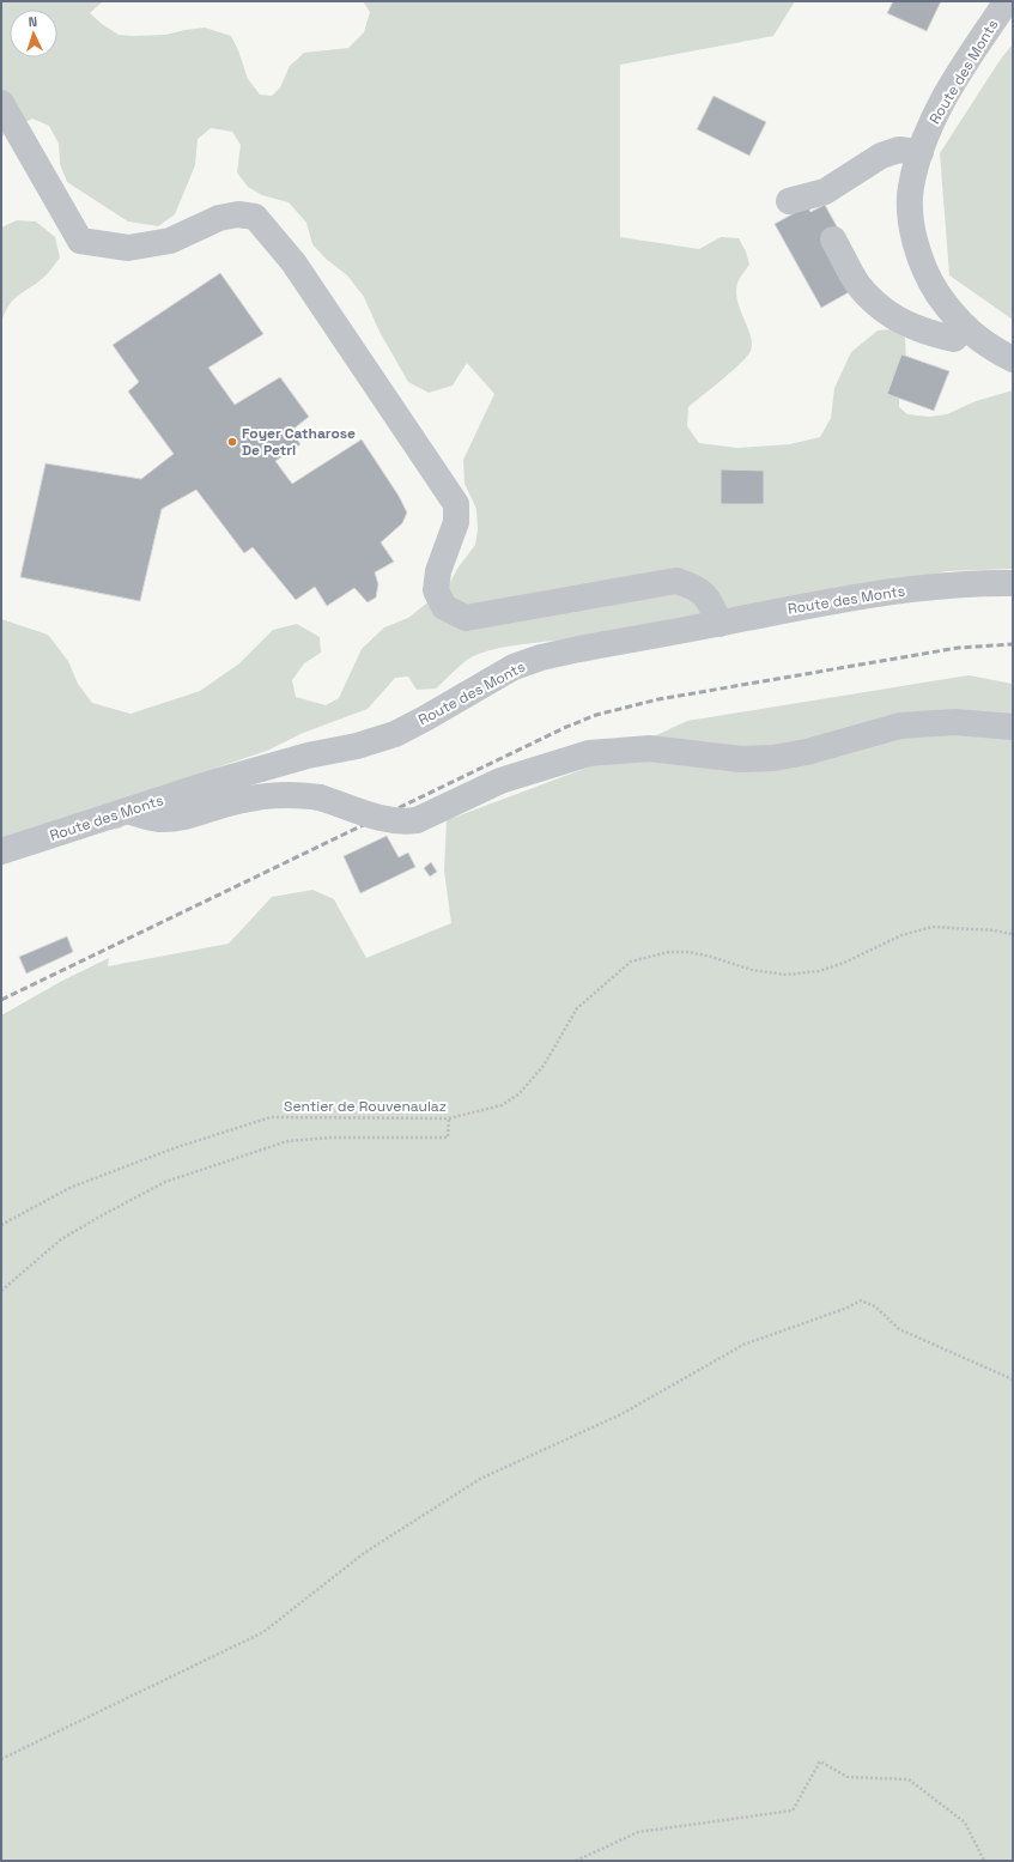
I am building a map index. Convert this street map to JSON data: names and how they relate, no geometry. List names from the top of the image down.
{
  "streets": {
    "street": ["Route des Monts"],
    "path": ["Sentier de Rouvenaulaz"]
  },
  "places": ["Foyer Catharose De Petri"],
  "north": "top"
}
